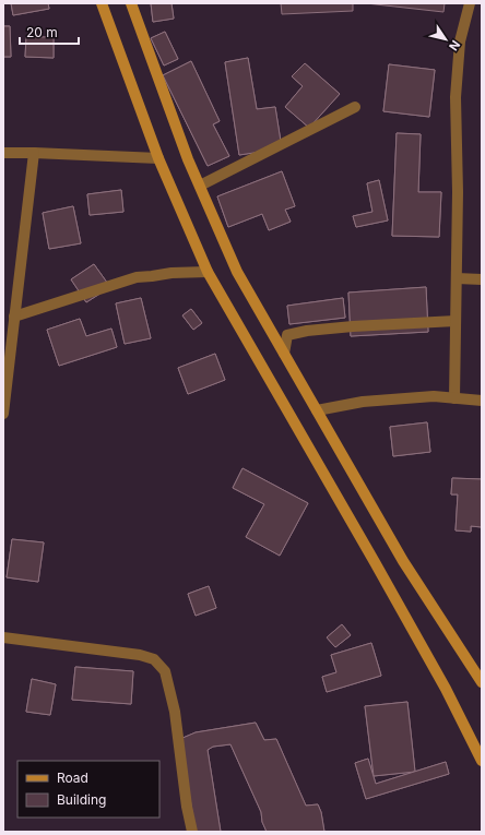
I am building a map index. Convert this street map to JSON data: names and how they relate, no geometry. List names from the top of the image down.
{
  "legend": ["Road", "Building"],
  "scale_bar": "20 m",
  "north": "bottom right"
}
